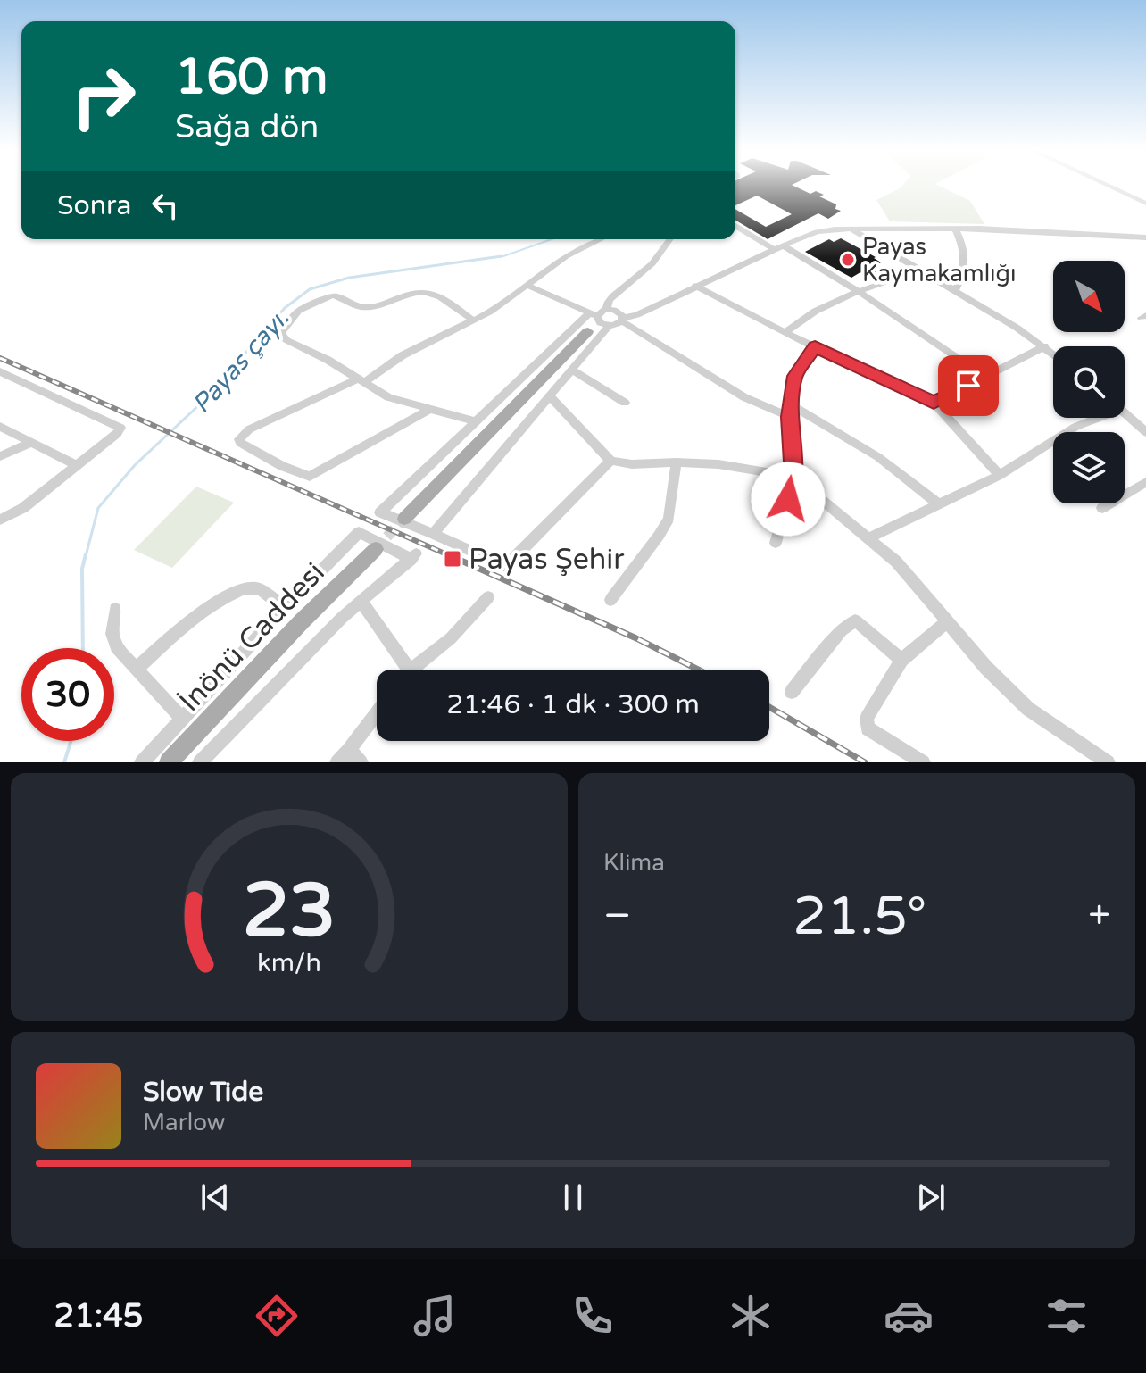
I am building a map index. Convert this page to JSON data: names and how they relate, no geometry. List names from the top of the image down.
{
  "streets": {
    "main road": ["İnönü Caddesi"]
  },
  "water": ["Payas çayı."],
  "places": {
    "other": ["Payas Kaymakamlığı"],
    "transit": ["Payas Şehi̇r"]
  },
  "north": "bottom right",
  "page": {
    "turn": ["160 m", "Sağa dön"],
    "then": "Sonra",
    "limit": "30",
    "trip": "21:46 · 1 dk · 300 m",
    "tile": "Klima",
    "heat": ["−", "21.5°", "+"],
    "song": ["Slow Tide", "Marlow"],
    "tabs": "21:45",
    "gauge": ["23", "km/h"]
  }
}
